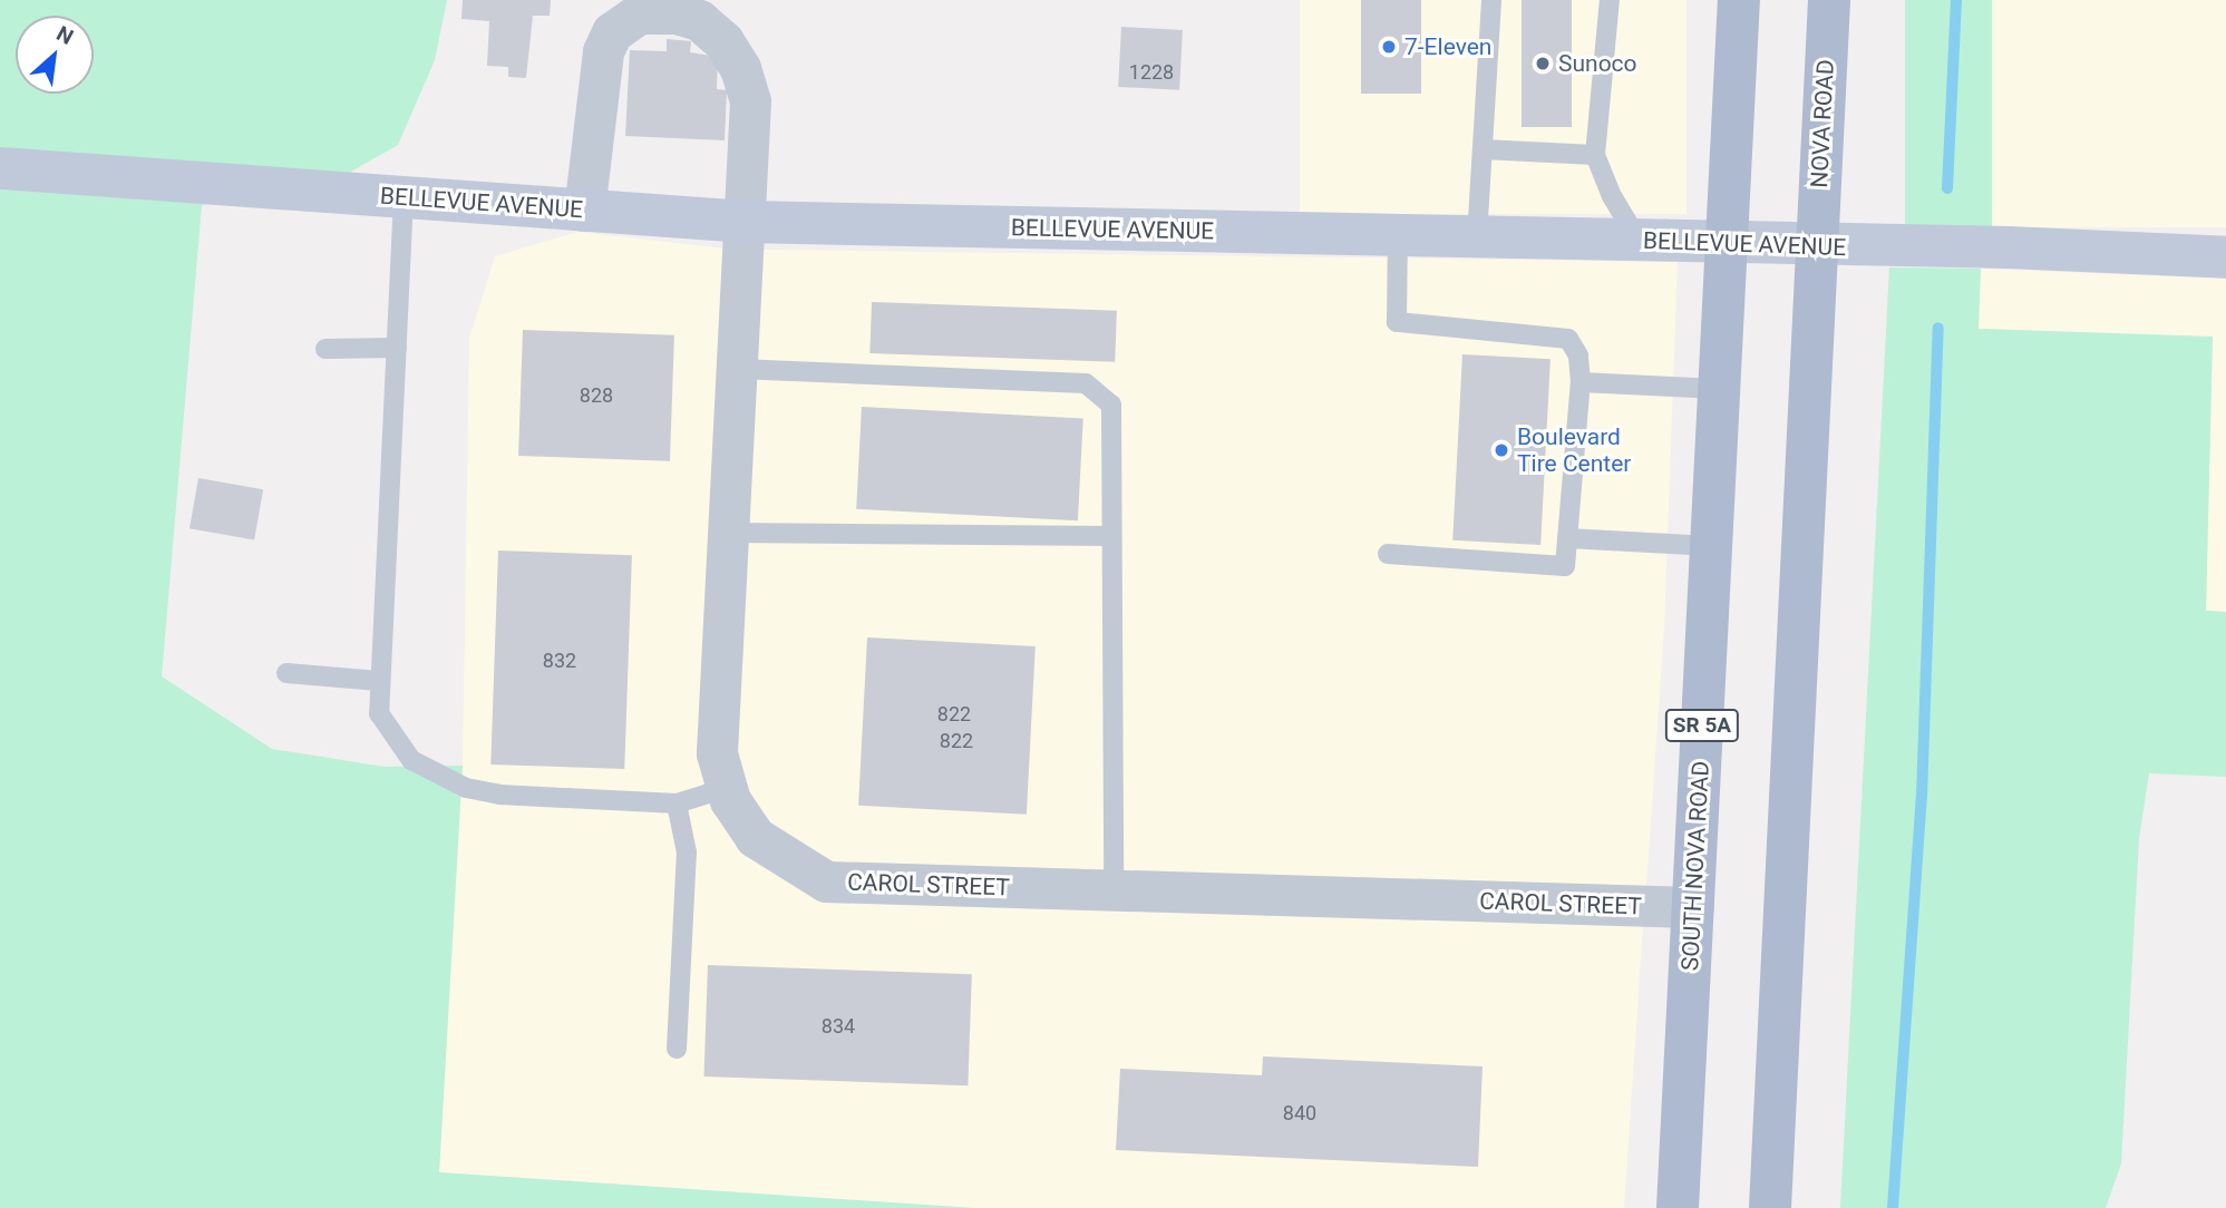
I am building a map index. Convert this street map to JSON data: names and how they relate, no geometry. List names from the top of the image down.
{
  "streets": {
    "main road": ["NOVA ROAD", "SR 5A", "SOUTH NOVA ROAD"],
    "street": ["BELLEVUE AVENUE", "CAROL STREET"]
  },
  "crossings": [
    ["NOVA ROAD", "BELLEVUE AVENUE"],
    ["BELLEVUE AVENUE", "SR 5A"],
    ["BELLEVUE AVENUE", "SOUTH NOVA ROAD"],
    ["BELLEVUE AVENUE", "CAROL STREET"],
    ["SR 5A", "SOUTH NOVA ROAD"],
    ["SOUTH NOVA ROAD", "CAROL STREET"]
  ],
  "places": ["7-Eleven", "Sunoco", "Boulevard Tire Center"],
  "house_numbers": [
    "1228",
    "828",
    "832",
    "822",
    "822",
    "834",
    "840"
  ],
  "north": "top right"
}
